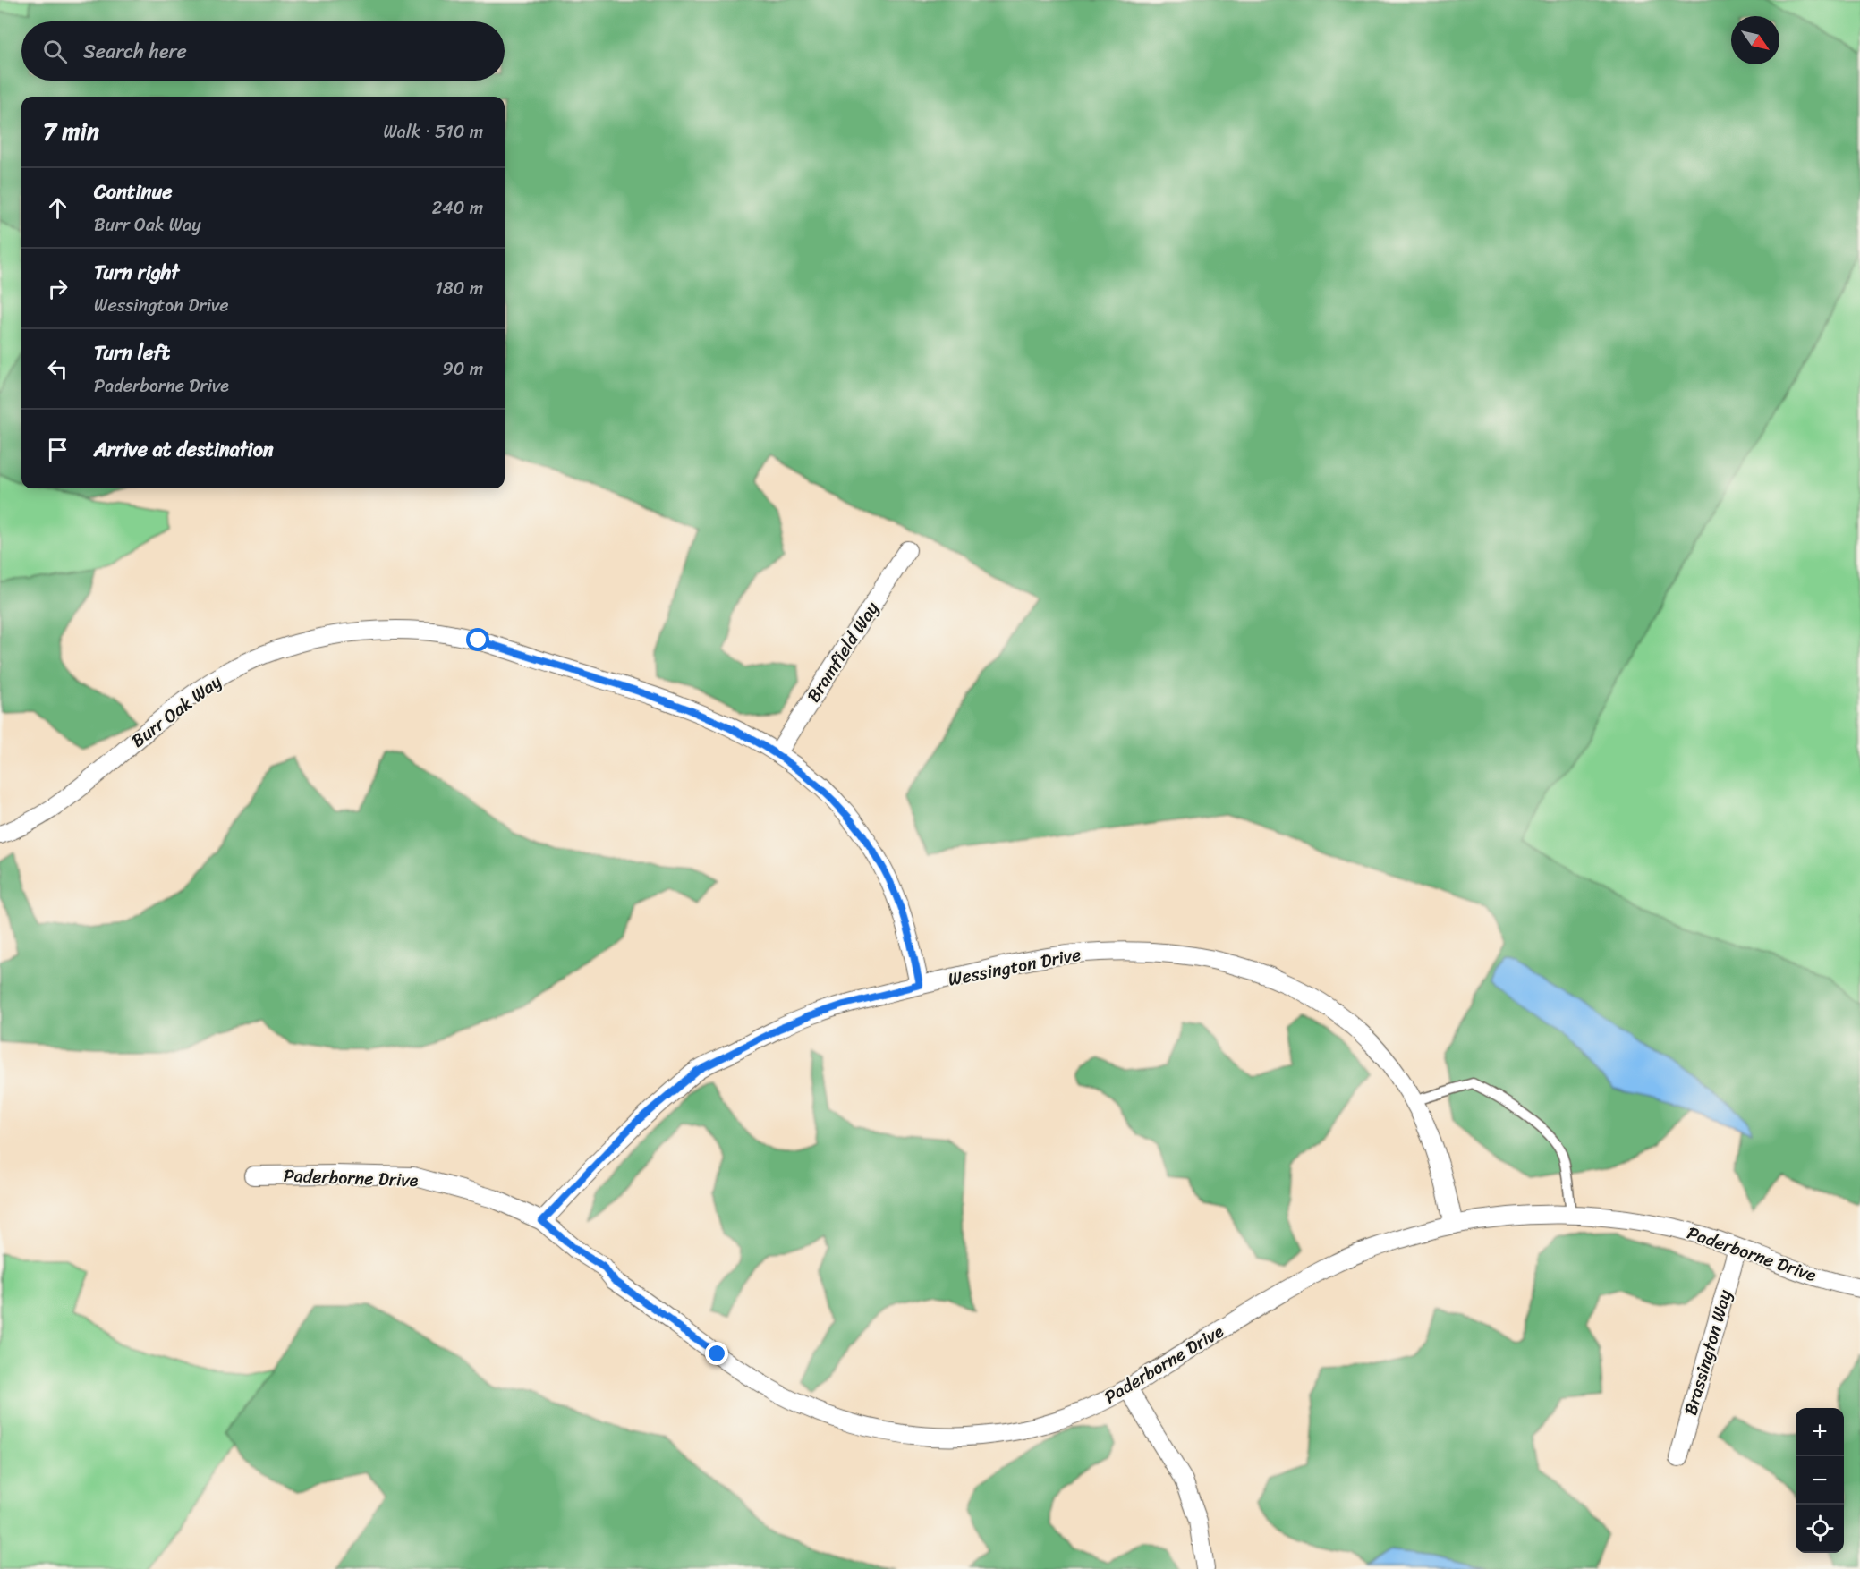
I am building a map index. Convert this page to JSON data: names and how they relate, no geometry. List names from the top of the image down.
{
  "streets": {
    "street": [
      "Bramfield Way",
      "Burr Oak Way",
      "Wessington Drive",
      "Paderborne Drive",
      "Brassington Way"
    ]
  },
  "crossings": [
    ["Bramfield Way", "Burr Oak Way"],
    ["Burr Oak Way", "Wessington Drive"],
    ["Wessington Drive", "Paderborne Drive"],
    ["Paderborne Drive", "Brassington Way"]
  ],
  "north": "bottom right",
  "page": {
    "search": "Search here",
    "heading": ["7 min", "Walk · 510 m"],
    "list": [
      ["Continue", "Burr Oak Way", "240 m"],
      ["Turn right", "Wessington Drive", "180 m"],
      ["Turn left", "Paderborne Drive", "90 m"],
      "Arrive at destination"
    ],
    "map_buttons": ["+", "−"]
  }
}
